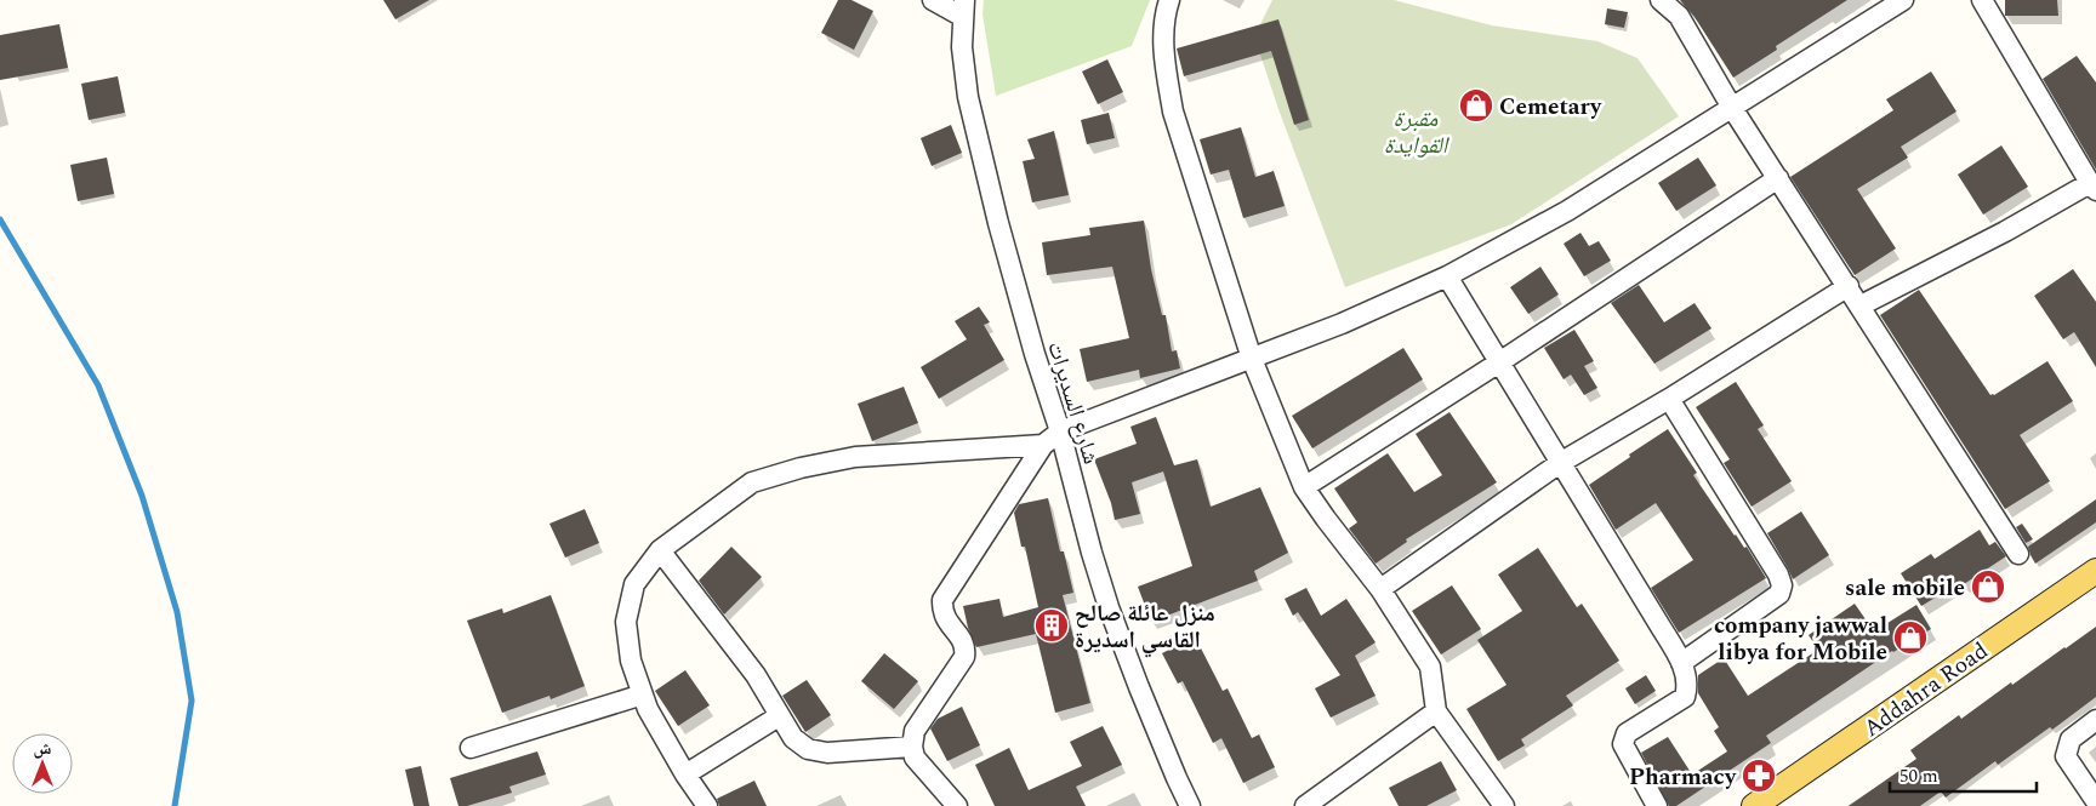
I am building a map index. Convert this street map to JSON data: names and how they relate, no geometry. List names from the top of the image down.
{
  "streets": {
    "main road": ["Addahra Road"],
    "street": ["شارع السديرات"]
  },
  "parks": ["مقبرة القوايدة"],
  "places": {
    "shop": ["Cemetary", "sale mobile", "company jawwal libya for Mobile"],
    "building": ["منزل عائلة صالح القاسي اسديرة"],
    "pharmacy": ["Pharmacy"]
  },
  "scale_bar": "50 m",
  "north": "top"
}
